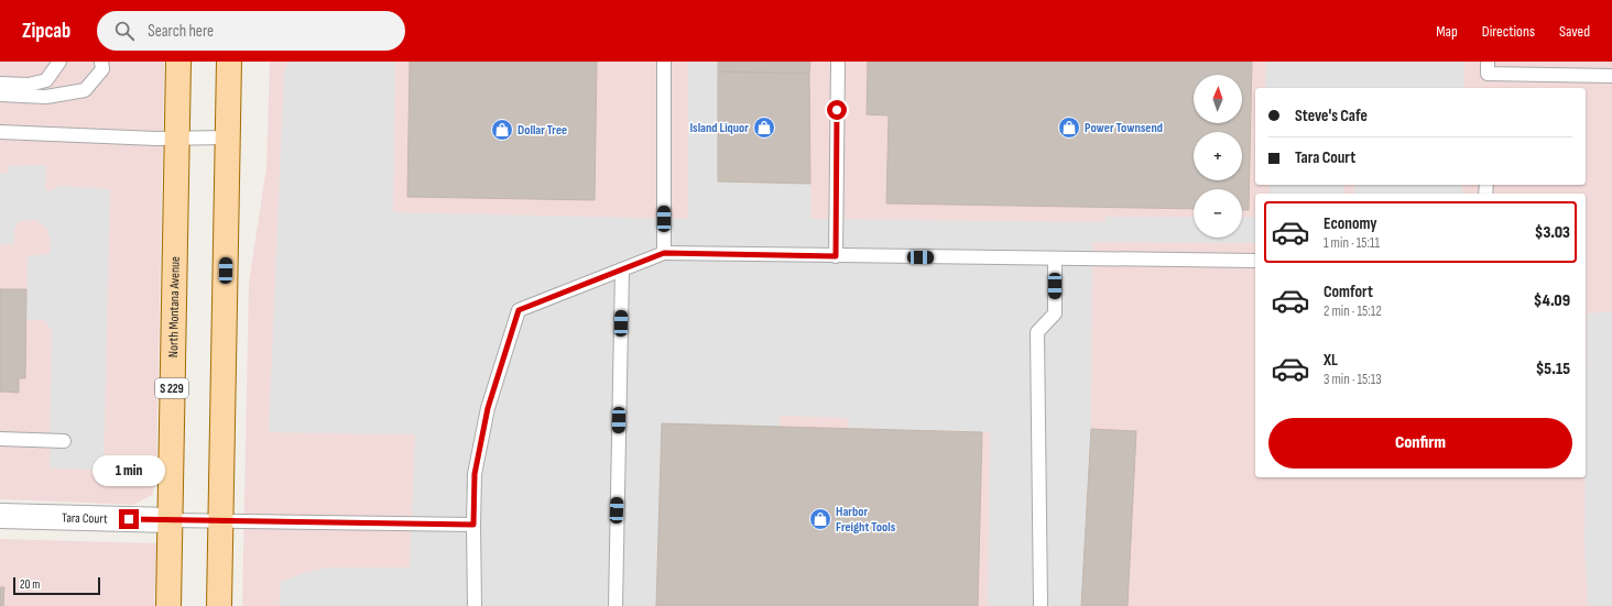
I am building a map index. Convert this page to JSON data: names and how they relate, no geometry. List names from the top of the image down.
{
  "streets": {
    "main road": ["North Montana Avenue", "S 229"],
    "street": ["Tara Court"]
  },
  "crossings": [
    ["North Montana Avenue", "Tara Court"]
  ],
  "places": {
    "shop": [
      "Island Liquor",
      "Power Townsend",
      "Dollar Tree",
      "Harbor Freight Tools"
    ]
  },
  "scale_bar": "20 m",
  "north": "top",
  "page": {
    "header": "Zipcab",
    "search": "Search here",
    "nav": ["Map", "Directions", "Saved"],
    "map_buttons": ["+", "−"],
    "banner": ["Steve's Cafe", "Tara Court"],
    "list": [
      {
        "name": "Economy",
        "note": "1 min · 15:11",
        "value": "$3.03"
      },
      {
        "name": "Comfort",
        "note": "2 min · 15:12",
        "value": "$4.09"
      },
      {
        "name": "XL",
        "note": "3 min · 15:13",
        "value": "$5.15"
      }
    ],
    "buttons": "Confirm",
    "bubble": "1 min",
    "scale": "20 m"
  }
}
